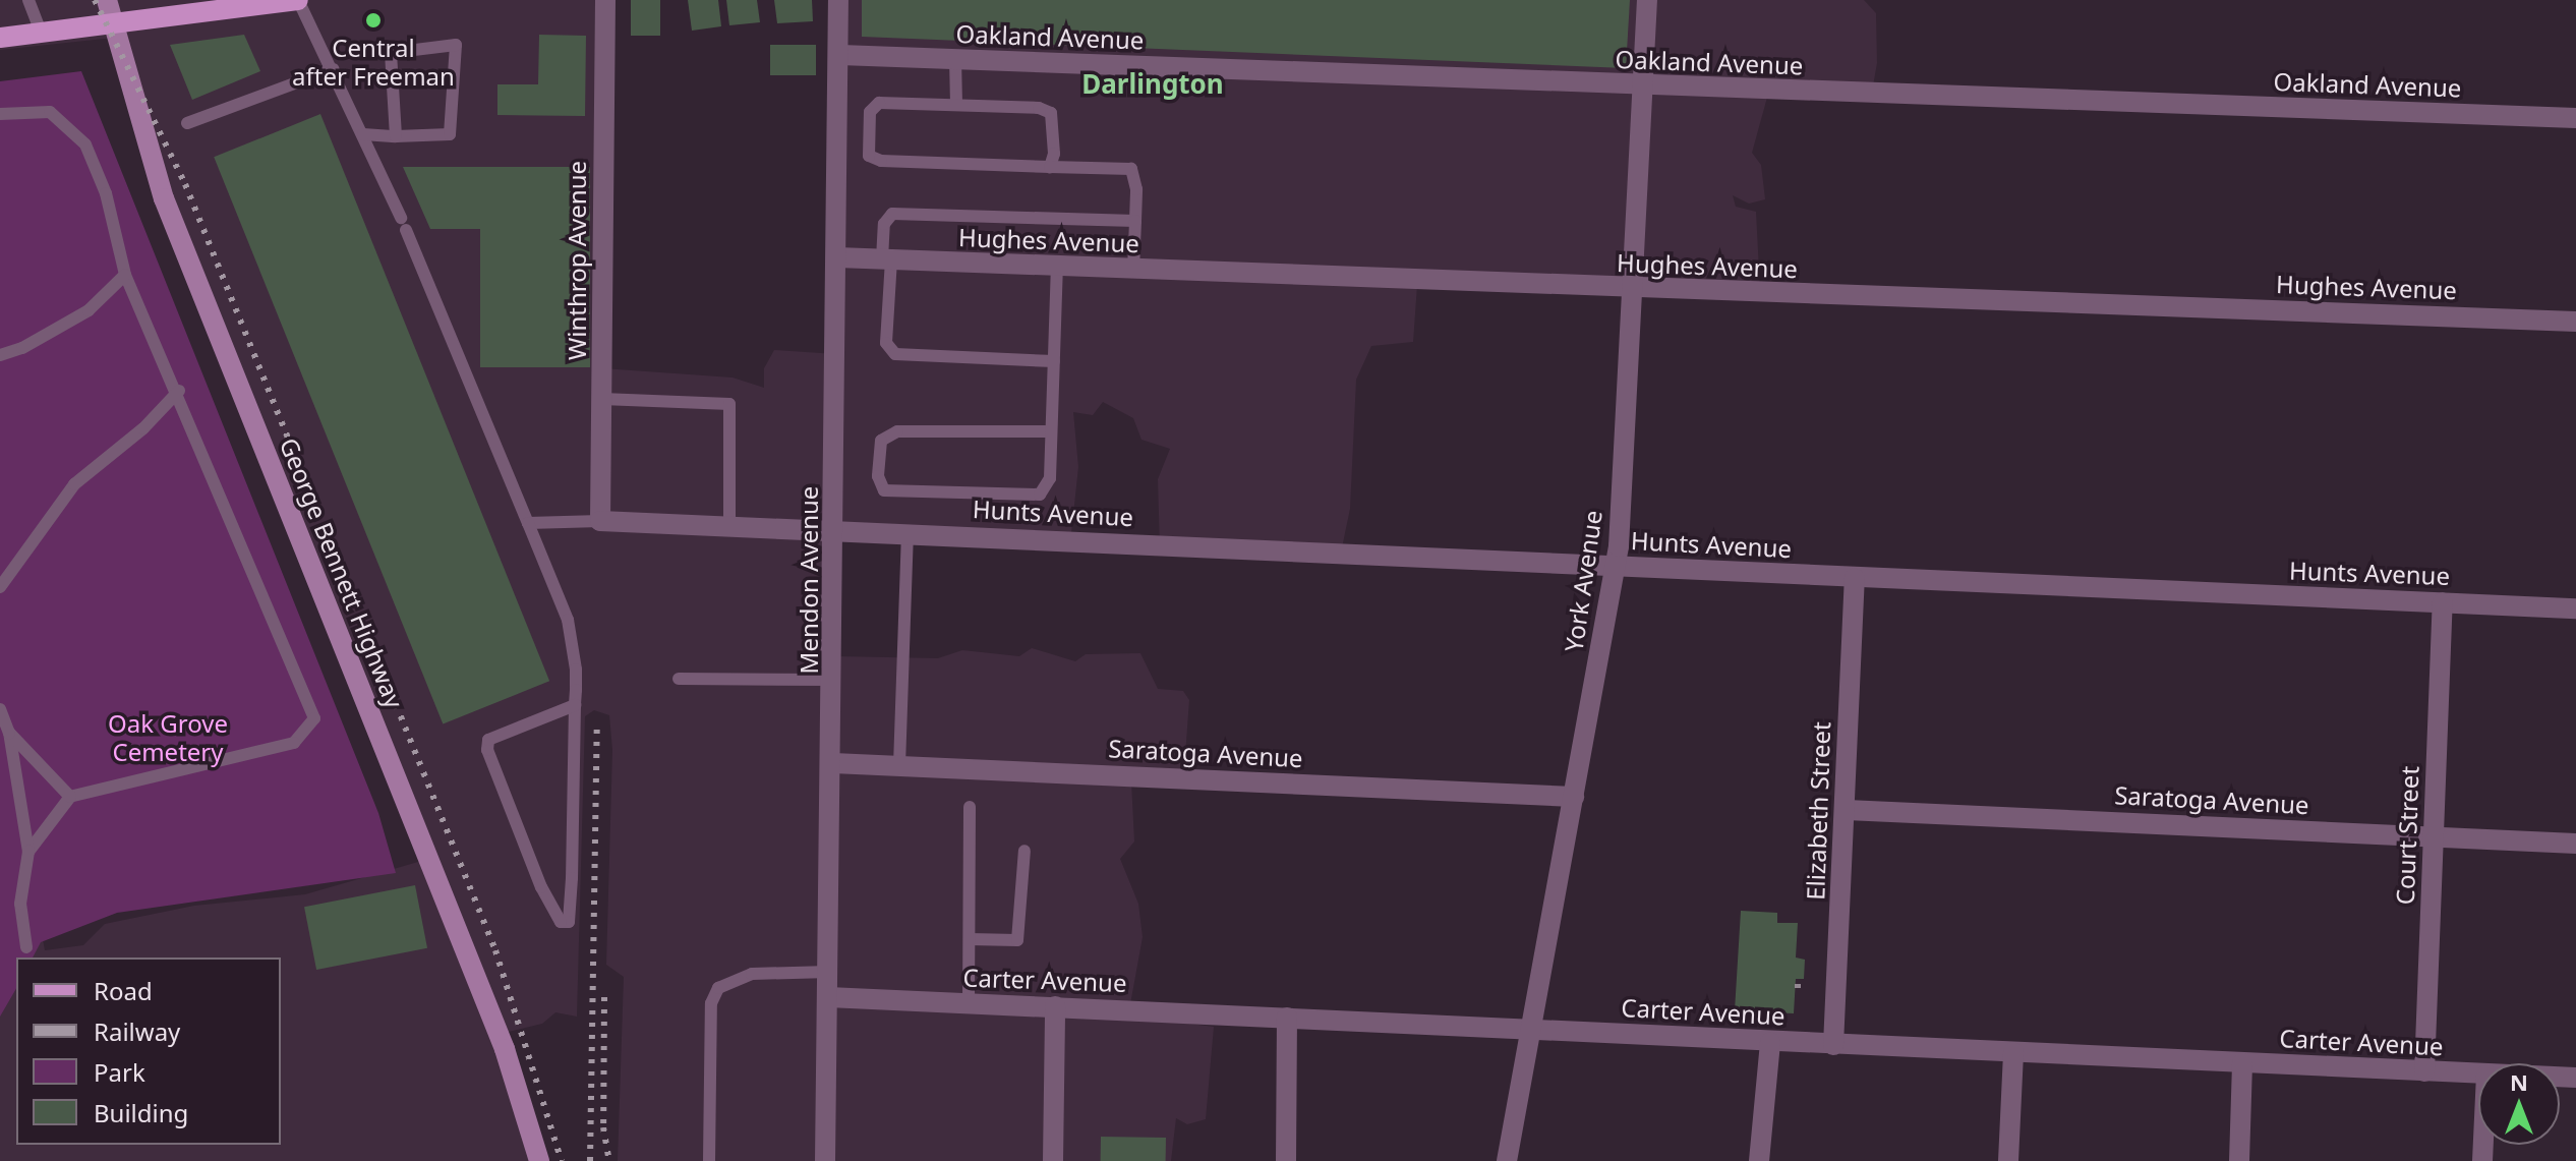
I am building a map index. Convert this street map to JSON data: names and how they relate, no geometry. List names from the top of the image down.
{
  "streets": {
    "main road": ["George Bennett Highway"],
    "street": [
      "Oakland Avenue",
      "Hughes Avenue",
      "Winthrop Avenue",
      "Hunts Avenue",
      "Mendon Avenue",
      "York Avenue",
      "Saratoga Avenue",
      "Elizabeth Street",
      "Court Street",
      "Carter Avenue"
    ]
  },
  "crossings": [
    ["Oakland Avenue", "Mendon Avenue"],
    ["Oakland Avenue", "York Avenue"],
    ["Hughes Avenue", "Mendon Avenue"],
    ["Hughes Avenue", "York Avenue"],
    ["Winthrop Avenue", "Hunts Avenue"],
    ["Hunts Avenue", "Mendon Avenue"],
    ["Hunts Avenue", "York Avenue"],
    ["Hunts Avenue", "Elizabeth Street"],
    ["Hunts Avenue", "Court Street"],
    ["Mendon Avenue", "Saratoga Avenue"],
    ["Mendon Avenue", "Carter Avenue"],
    ["York Avenue", "Saratoga Avenue"],
    ["York Avenue", "Carter Avenue"],
    ["Saratoga Avenue", "Elizabeth Street"],
    ["Saratoga Avenue", "Court Street"],
    ["Elizabeth Street", "Carter Avenue"],
    ["Court Street", "Carter Avenue"]
  ],
  "districts": ["Darlington"],
  "parks": ["Oak Grove Cemetery"],
  "places": ["Central after Freeman"],
  "legend": [
    "Road",
    "Railway",
    "Park",
    "Building"
  ],
  "north": "top"
}
